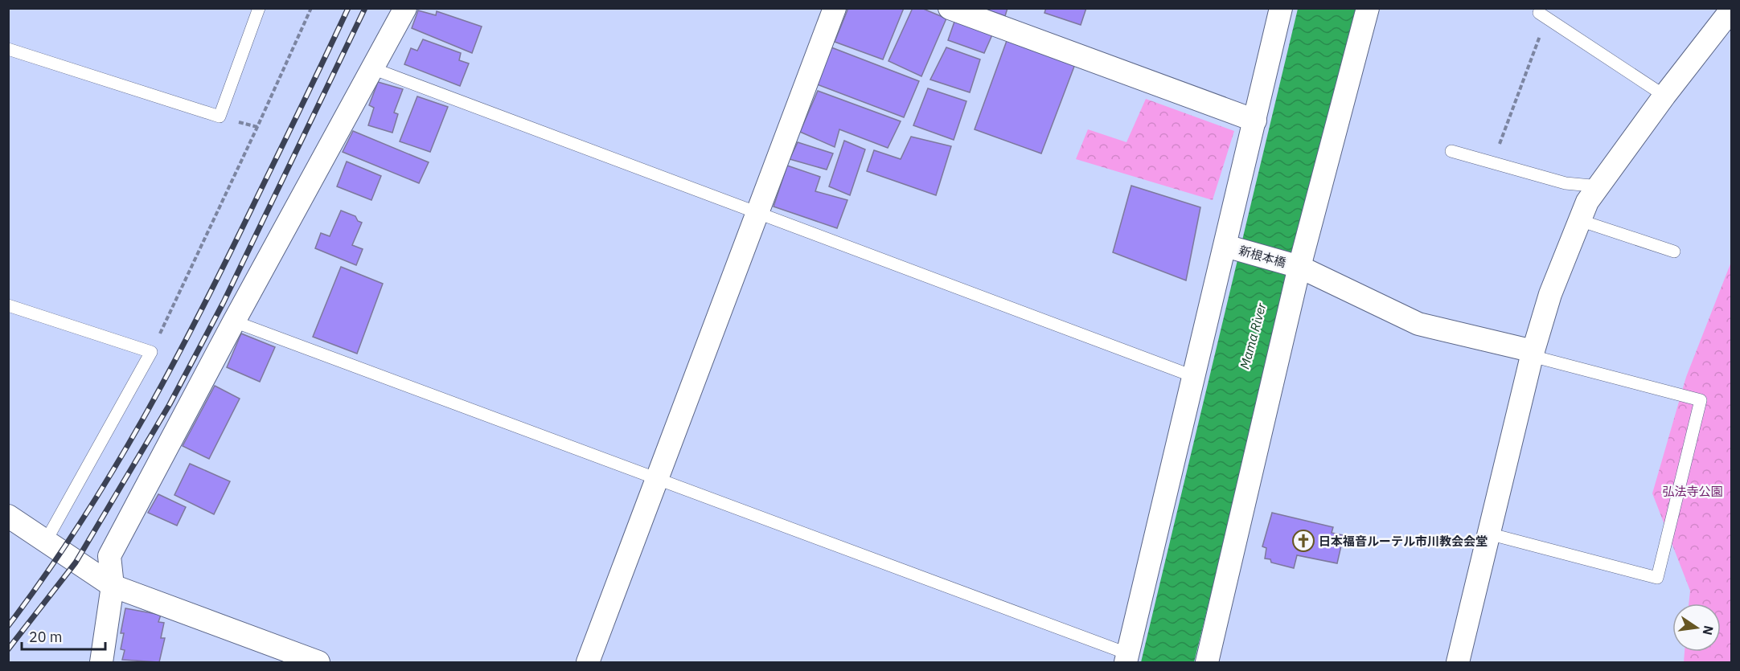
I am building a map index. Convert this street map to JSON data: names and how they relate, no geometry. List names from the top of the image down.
{
  "streets": {
    "street": ["新根本橋"]
  },
  "water": ["Mama River"],
  "parks": ["弘法寺公園"],
  "places": {
    "church": ["日本福音ルーテル市川教会会堂"]
  },
  "scale_bar": "20 m",
  "north": "right"
}
